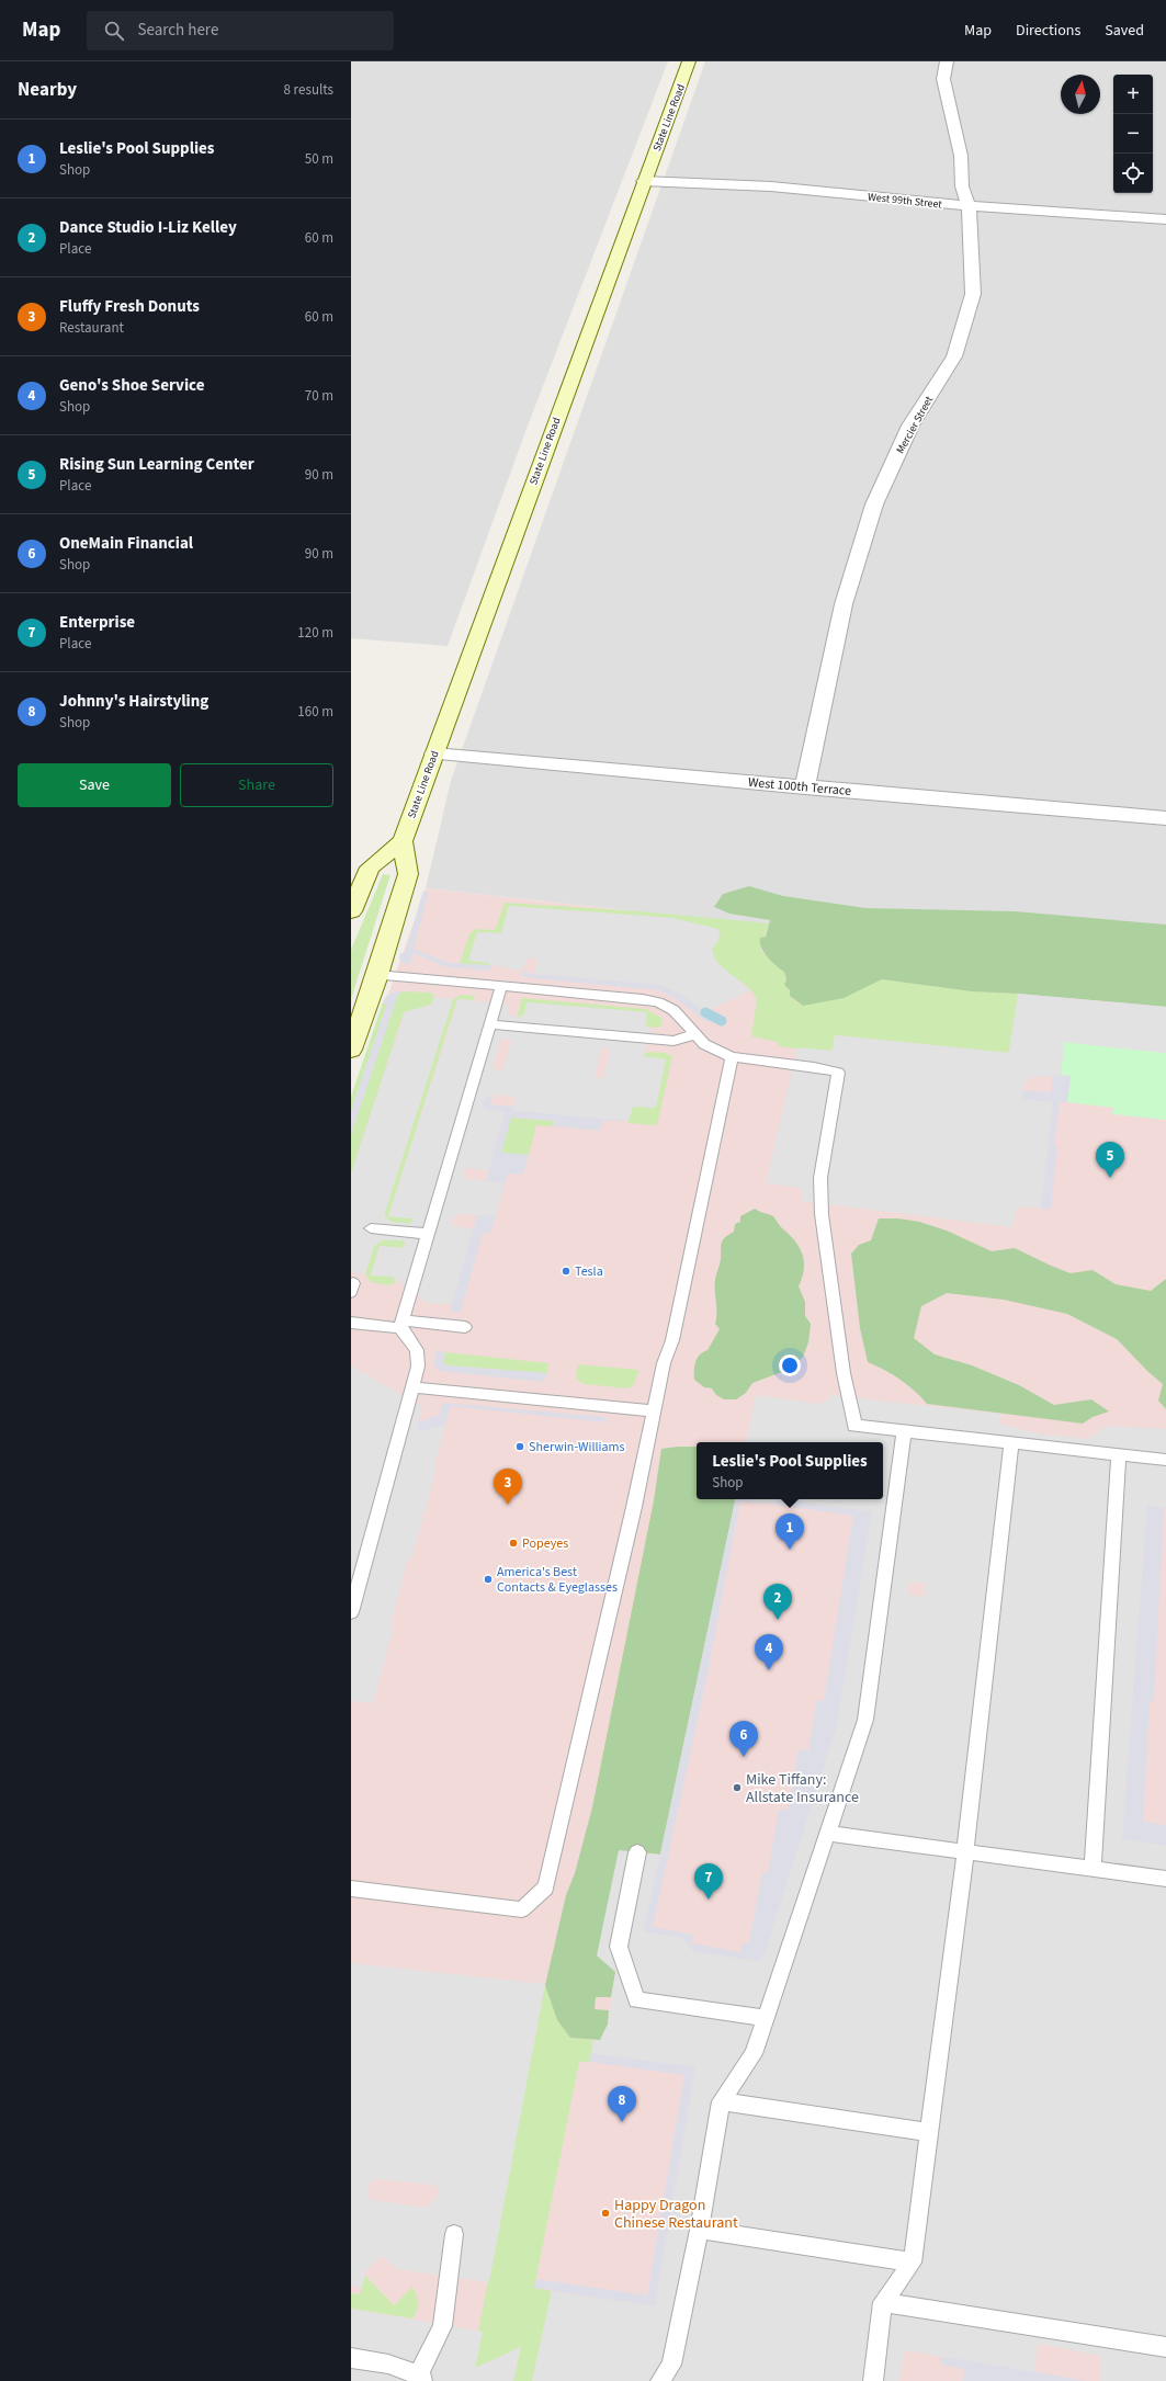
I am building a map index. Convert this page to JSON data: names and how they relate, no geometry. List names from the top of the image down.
{
  "streets": {
    "main road": ["State Line Road"],
    "street": ["West 99th Street", "Mercier Street", "West 100th Terrace"]
  },
  "crossings": [
    ["State Line Road", "West 99th Street"],
    ["State Line Road", "West 100th Terrace"],
    ["West 99th Street", "Mercier Street"],
    ["Mercier Street", "West 100th Terrace"]
  ],
  "places": [
    "Tesla",
    "Sherwin-Williams",
    "Popeyes",
    "America's Best Contacts & Eyeglasses",
    "Mike Tiffany: Allstate Insurance",
    "Happy Dragon Chinese Restaurant"
  ],
  "north": "top",
  "page": {
    "header": "Map",
    "search": "Search here",
    "nav": ["Map", "Directions", "Saved"],
    "heading": ["Nearby", "8 results"],
    "map_buttons": ["+", "−"],
    "list": [
      {
        "mark": "1",
        "name": "Leslie's Pool Supplies",
        "note": "Shop",
        "value": "50 m"
      },
      {
        "mark": "2",
        "name": "Dance Studio I-Liz Kelley",
        "note": "Place",
        "value": "60 m"
      },
      {
        "mark": "3",
        "name": "Fluffy Fresh Donuts",
        "note": "Restaurant",
        "value": "60 m"
      },
      {
        "mark": "4",
        "name": "Geno's Shoe Service",
        "note": "Shop",
        "value": "70 m"
      },
      {
        "mark": "5",
        "name": "Rising Sun Learning Center",
        "note": "Place",
        "value": "90 m"
      },
      {
        "mark": "6",
        "name": "OneMain Financial",
        "note": "Shop",
        "value": "90 m"
      },
      {
        "mark": "7",
        "name": "Enterprise",
        "note": "Place",
        "value": "120 m"
      },
      {
        "mark": "8",
        "name": "Johnny's Hairstyling",
        "note": "Shop",
        "value": "160 m"
      }
    ],
    "buttons": ["Save", "Share"],
    "pins": [
      "5",
      "3",
      "1",
      "2",
      "4",
      "6",
      "7",
      "8"
    ],
    "popup": ["Leslie's Pool Supplies", "Shop"]
  }
}
